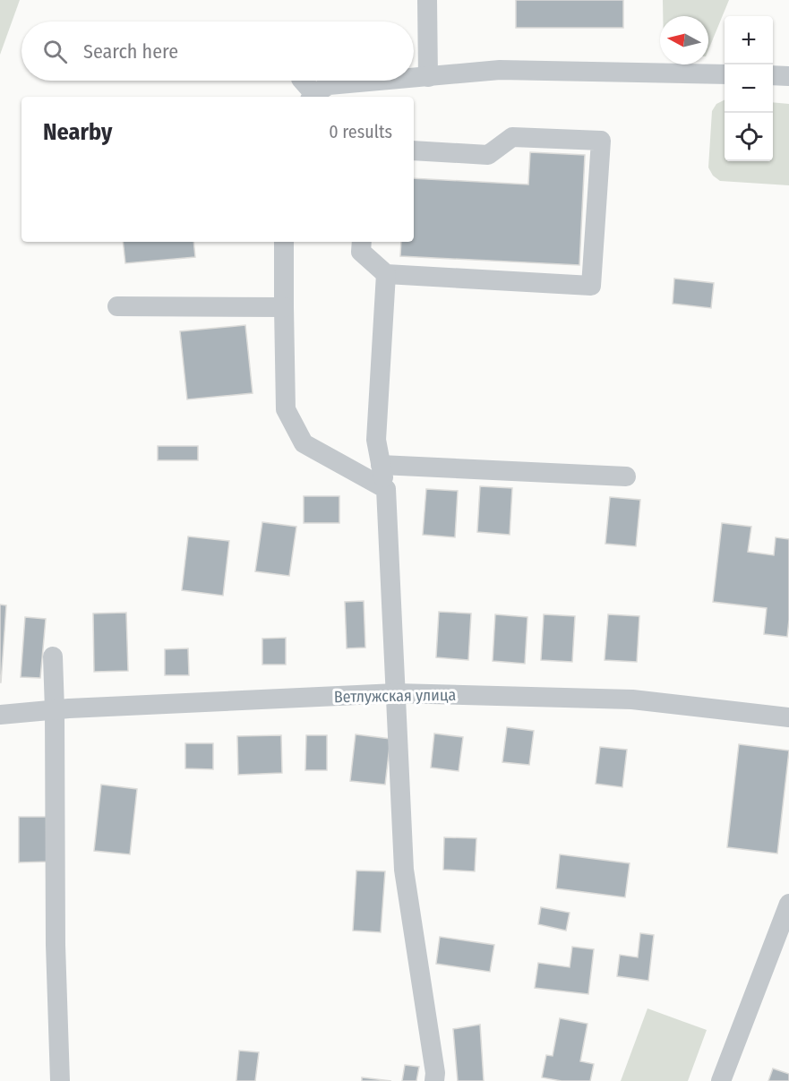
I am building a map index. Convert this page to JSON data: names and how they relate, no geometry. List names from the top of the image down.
{
  "streets": {
    "street": ["Ветлужская улица"]
  },
  "north": "left",
  "page": {
    "map_buttons": ["+", "−"],
    "search": "Search here",
    "heading": ["Nearby", "0 results"]
  }
}
